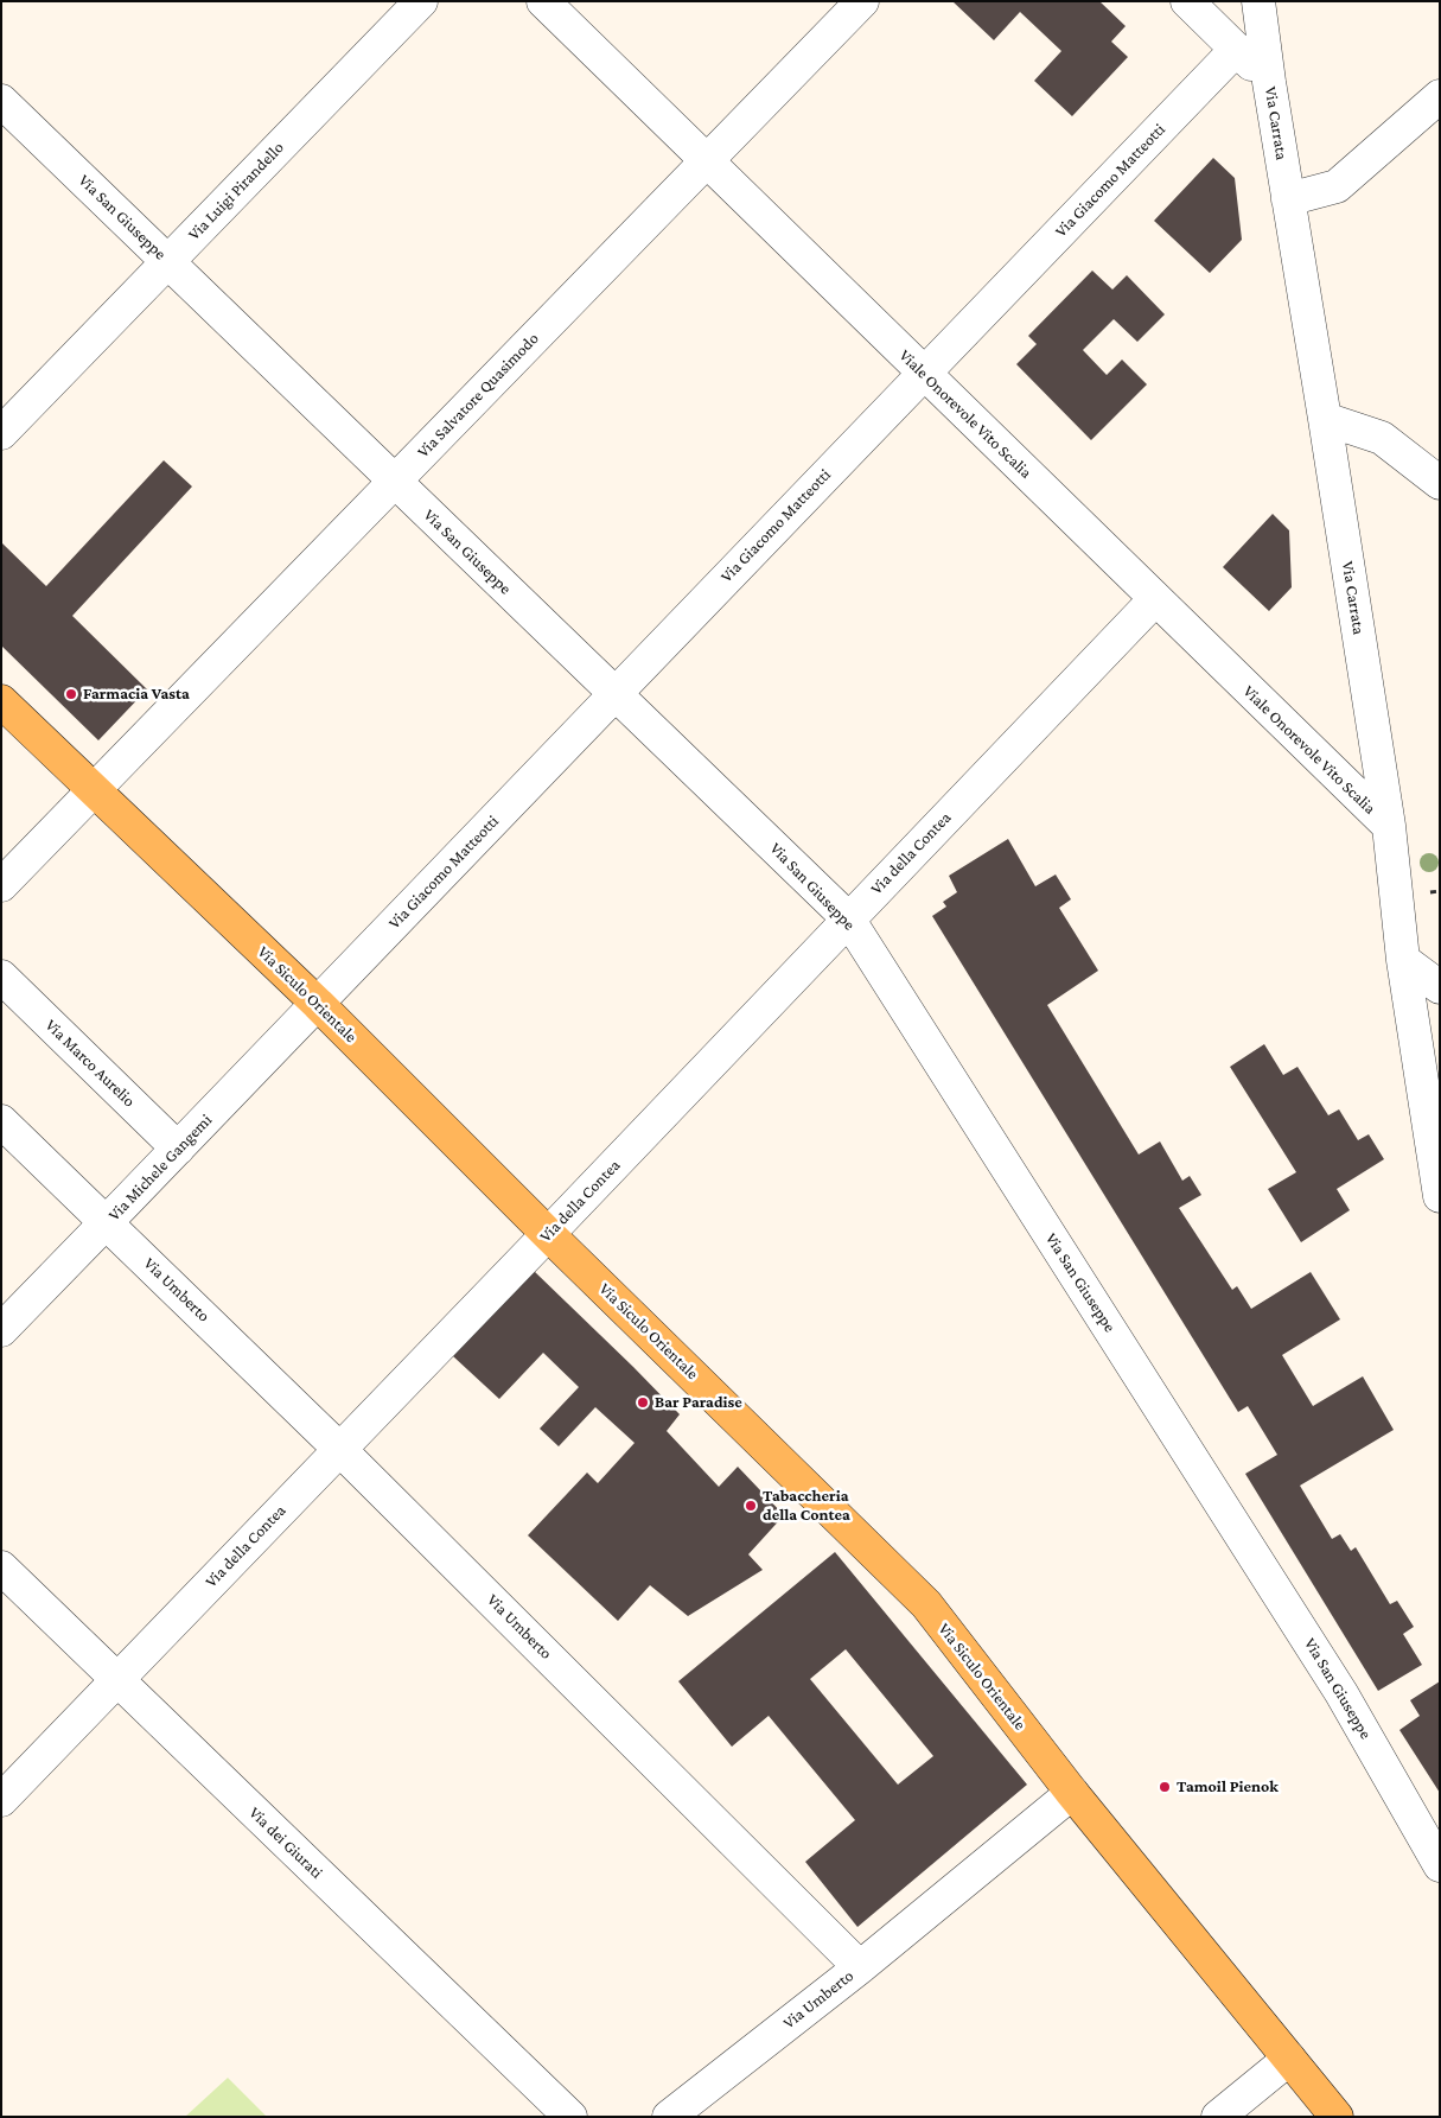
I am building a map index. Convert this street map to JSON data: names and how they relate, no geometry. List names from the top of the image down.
{
  "streets": {
    "main road": ["Via Siculo Orientale"],
    "street": [
      "Via Carrata",
      "Via Giacomo Matteotti",
      "Via Luigi Pirandello",
      "Via San Giuseppe",
      "Via Salvatore Quasimodo",
      "Viale Onorevole Vito Scalia",
      "Via della Contea",
      "Via Marco Aurelio",
      "Via Michele Gangemi",
      "Via Umberto",
      "Via dei Giurati"
    ]
  },
  "crossings": [
    ["Via Carrata", "Viale Onorevole Vito Scalia"],
    ["Via Giacomo Matteotti", "Via San Giuseppe"],
    ["Via Giacomo Matteotti", "Viale Onorevole Vito Scalia"],
    ["Via Giacomo Matteotti", "Via Siculo Orientale"],
    ["Via Giacomo Matteotti", "Via Michele Gangemi"],
    ["Via Luigi Pirandello", "Via San Giuseppe"],
    ["Via San Giuseppe", "Via Salvatore Quasimodo"],
    ["Via San Giuseppe", "Via della Contea"],
    ["Via Salvatore Quasimodo", "Viale Onorevole Vito Scalia"],
    ["Via Salvatore Quasimodo", "Via Siculo Orientale"],
    ["Viale Onorevole Vito Scalia", "Via della Contea"],
    ["Via della Contea", "Via Siculo Orientale"],
    ["Via della Contea", "Via Umberto"],
    ["Via della Contea", "Via dei Giurati"],
    ["Via Siculo Orientale", "Via Michele Gangemi"],
    ["Via Marco Aurelio", "Via Michele Gangemi"],
    ["Via Michele Gangemi", "Via Umberto"]
  ],
  "places": [
    "Farmacia Vasta",
    "Bar Paradise",
    "Tabaccheria della Contea",
    "Tamoil Pienok"
  ]
}
